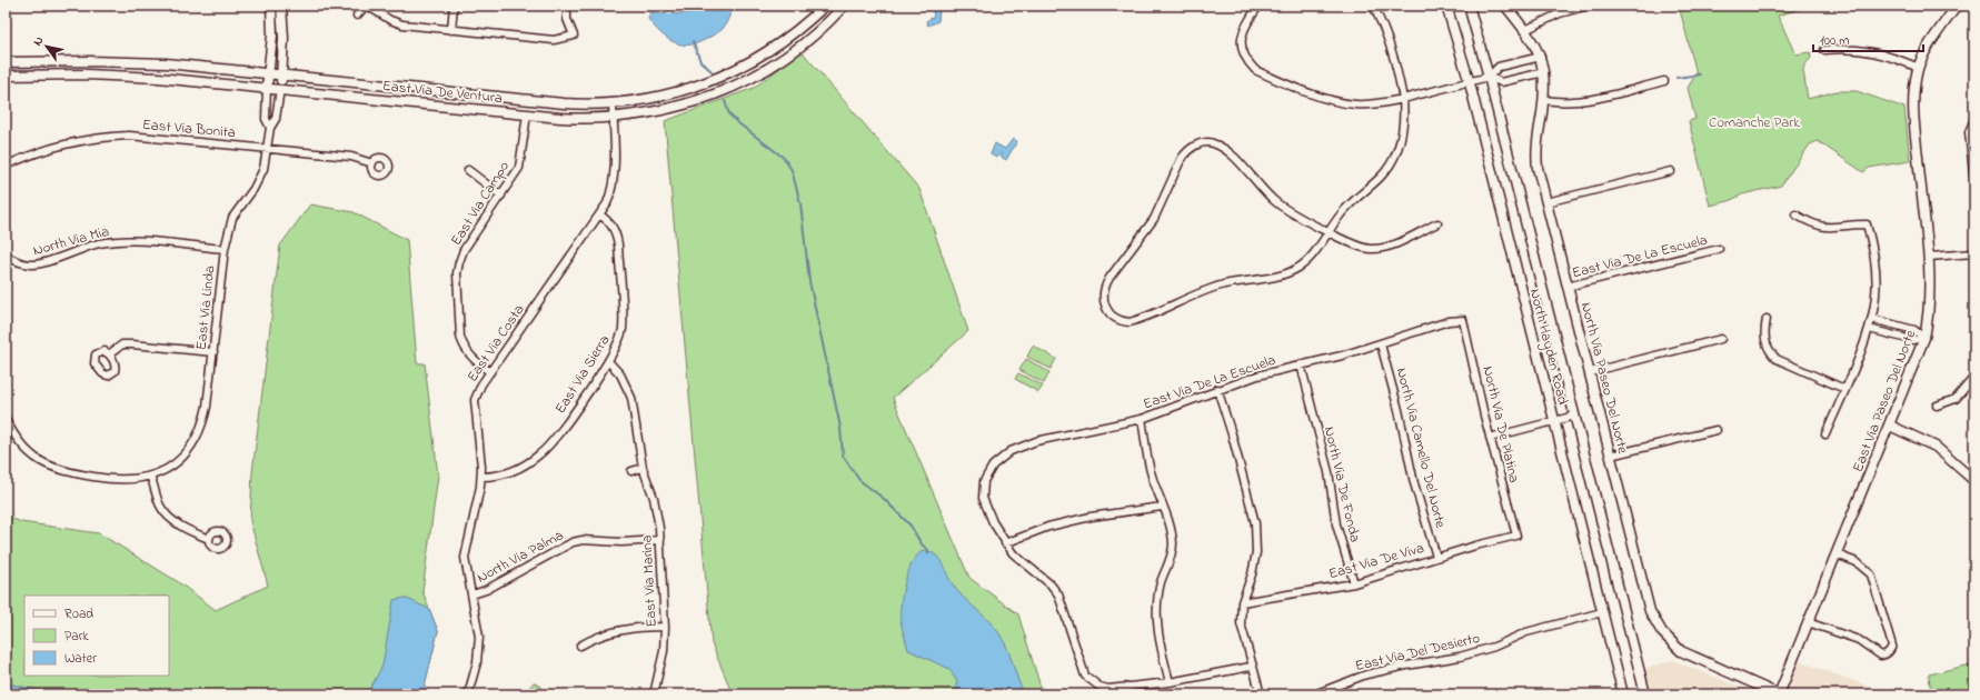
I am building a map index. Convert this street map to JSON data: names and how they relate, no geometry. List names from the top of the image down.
{
  "streets": {
    "main road": [
      "East Via De Ventura",
      "North Hayden Road",
      "North Via Paseo Del Norte",
      "East Via Paseo Del Norte"
    ],
    "street": [
      "East Via Bonita",
      "East Via Campo",
      "North Via Mia",
      "East Via De La Escuela",
      "East Via Linda",
      "East Via Costa",
      "East Via Sierra",
      "North Via De Platina",
      "North Via Camello Del Norte",
      "North Via De Fonda",
      "North Via Palma",
      "East Via De Viva",
      "East Via Marina",
      "East Via Del Desierto"
    ]
  },
  "crossings": [
    ["East Via De Ventura", "East Via Campo"],
    ["East Via De Ventura", "East Via Linda"],
    ["East Via De Ventura", "East Via Costa"],
    ["East Via Bonita", "East Via Linda"],
    ["East Via Campo", "East Via Costa"],
    ["North Via Mia", "East Via Linda"],
    ["East Via De La Escuela", "North Via Paseo Del Norte"],
    ["East Via De La Escuela", "North Via De Platina"],
    ["East Via De La Escuela", "North Via Camello Del Norte"],
    ["East Via De La Escuela", "North Via De Fonda"],
    ["East Via Costa", "East Via Sierra"],
    ["East Via Costa", "North Via Palma"],
    ["North Hayden Road", "East Via Del Desierto"],
    ["East Via Sierra", "East Via Marina"],
    ["North Via Paseo Del Norte", "East Via Paseo Del Norte"],
    ["North Via De Platina", "East Via De Viva"],
    ["North Via Camello Del Norte", "East Via De Viva"],
    ["North Via De Fonda", "East Via De Viva"],
    ["North Via Palma", "East Via Marina"]
  ],
  "parks": ["Comanche Park"],
  "legend": ["Road", "Park", "Water"],
  "scale_bar": "100 m",
  "north": "top left"
}
